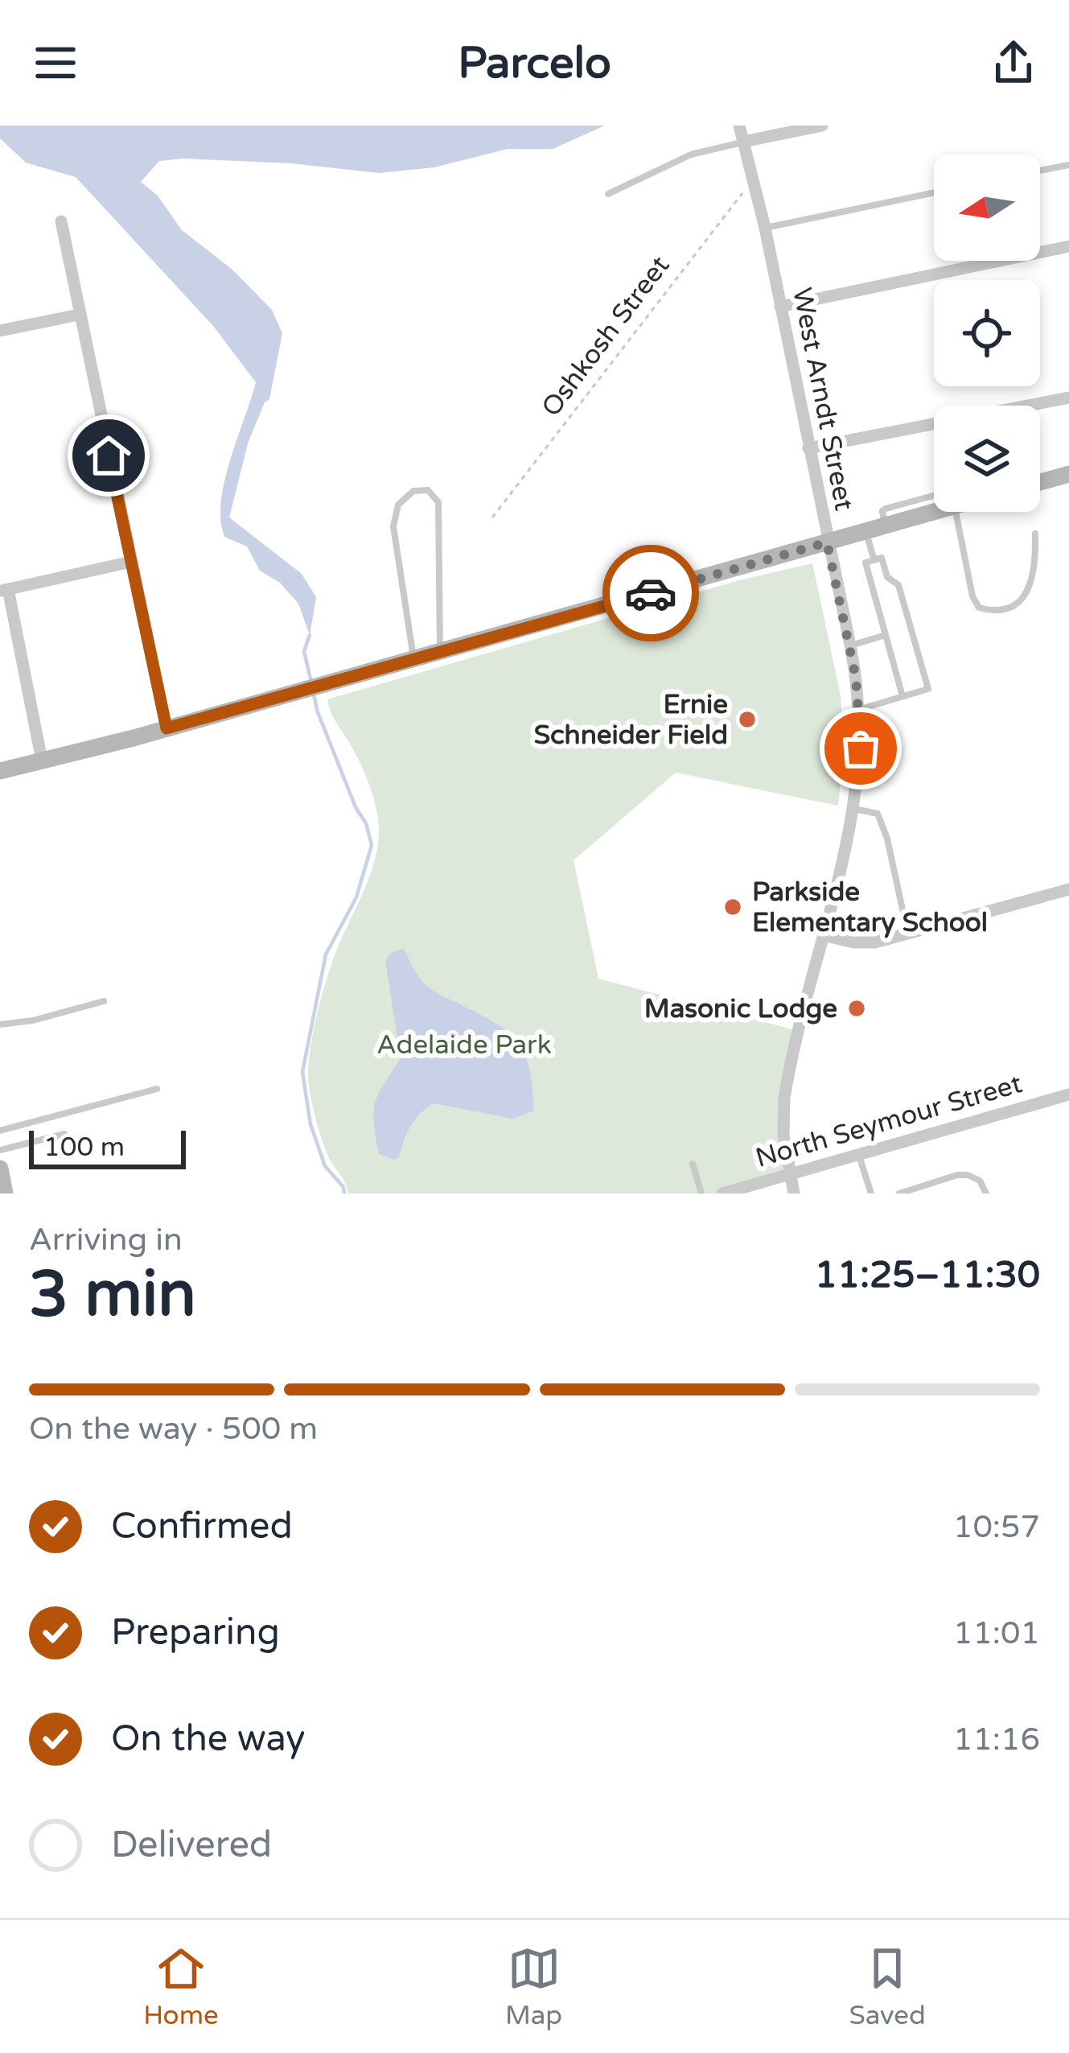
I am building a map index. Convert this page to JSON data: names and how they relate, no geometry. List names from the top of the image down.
{
  "streets": {
    "street": ["West Arndt Street", "North Seymour Street"],
    "path": ["Oshkosh Street"]
  },
  "crossings": [
    ["Oshkosh Street", "West Arndt Street"],
    ["West Arndt Street", "North Seymour Street"]
  ],
  "parks": ["Adelaide Park"],
  "places": ["Ernie Schneider Field", "Parkside Elementary School", "Masonic Lodge"],
  "scale_bar": "100 m",
  "north": "left",
  "page": {
    "header": "Parcelo",
    "scale": "100 m",
    "heading": ["3 min", "Arriving in", "11:25–11:30"],
    "bar": "On the way · 500 m",
    "list": [
      ["Confirmed", "10:57"],
      ["Preparing", "11:01"],
      ["On the way", "11:16"],
      "Delivered"
    ],
    "tabs": ["Home", "Map", "Saved"]
  }
}
